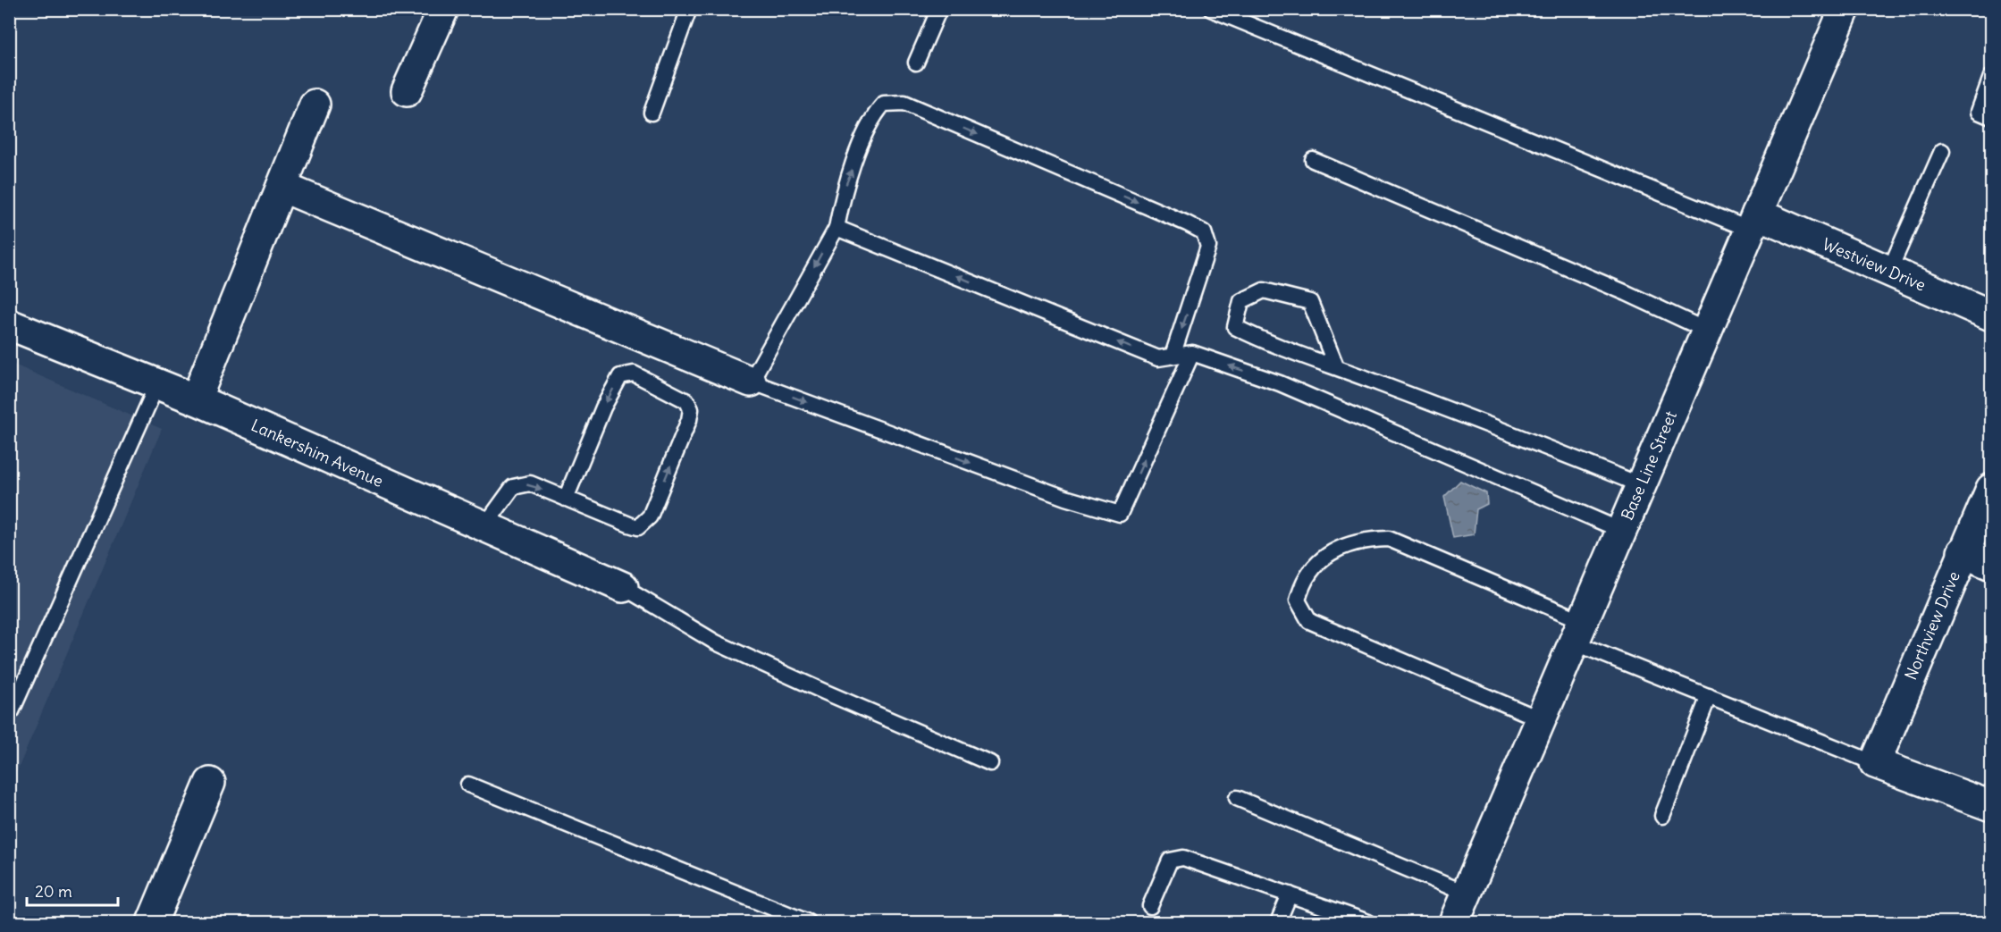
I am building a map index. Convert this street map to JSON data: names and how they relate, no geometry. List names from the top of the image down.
{
  "streets": {
    "street": [
      "Westview Drive",
      "Lankershim Avenue",
      "Base Line Street",
      "Northview Drive"
    ]
  },
  "crossings": [
    ["Westview Drive", "Base Line Street"]
  ],
  "scale_bar": "20 m"
}
